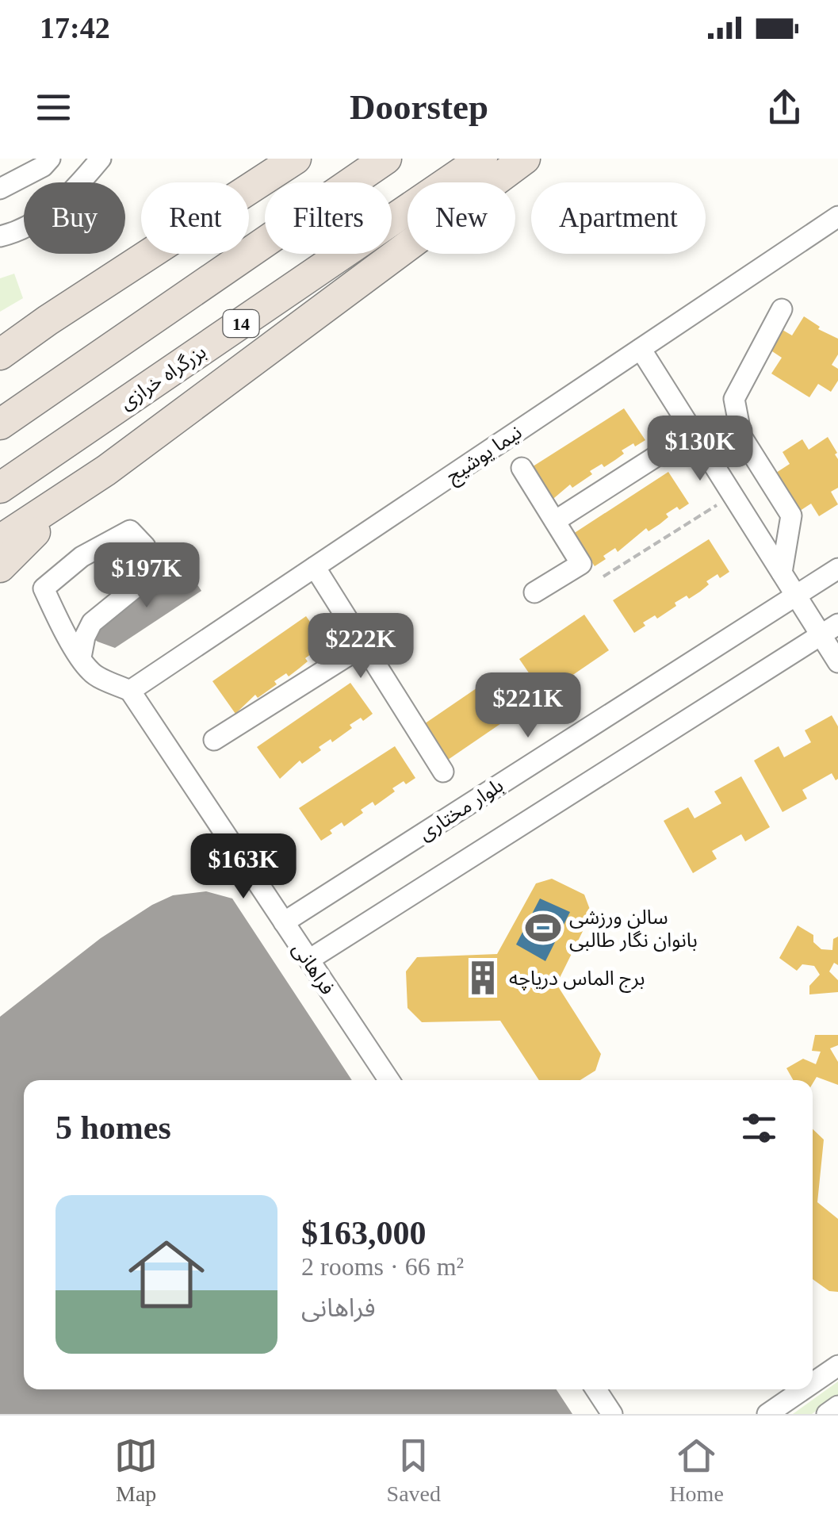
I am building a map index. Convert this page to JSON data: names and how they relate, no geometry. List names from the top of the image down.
{
  "streets": {
    "highway": ["14", "بزرگراه خرازی"],
    "street": ["نیما یوشیج", "بلوار مختاری", "فراهانی"]
  },
  "crossings": [
    ["نیما یوشیج", "فراهانی"],
    ["بلوار مختاری", "فراهانی"]
  ],
  "places": {
    "sports": ["سالن ورزشی بانوان نگار طالبی"],
    "building": ["برج الماس دریاچه"]
  },
  "page": {
    "status": "17:42",
    "header": "Doorstep",
    "chip": [
      "Buy",
      "Rent",
      "Filters",
      "New",
      "Apartment"
    ],
    "price": [
      "$130K",
      "$197K",
      "$222K",
      "$221K",
      "$163K"
    ],
    "heading": "5 homes",
    "list": [
      {
        "name": "$163,000",
        "note": "2 rooms · 66 m² · فراهانی"
      }
    ],
    "tabs": ["Map", "Saved", "Home"]
  }
}
